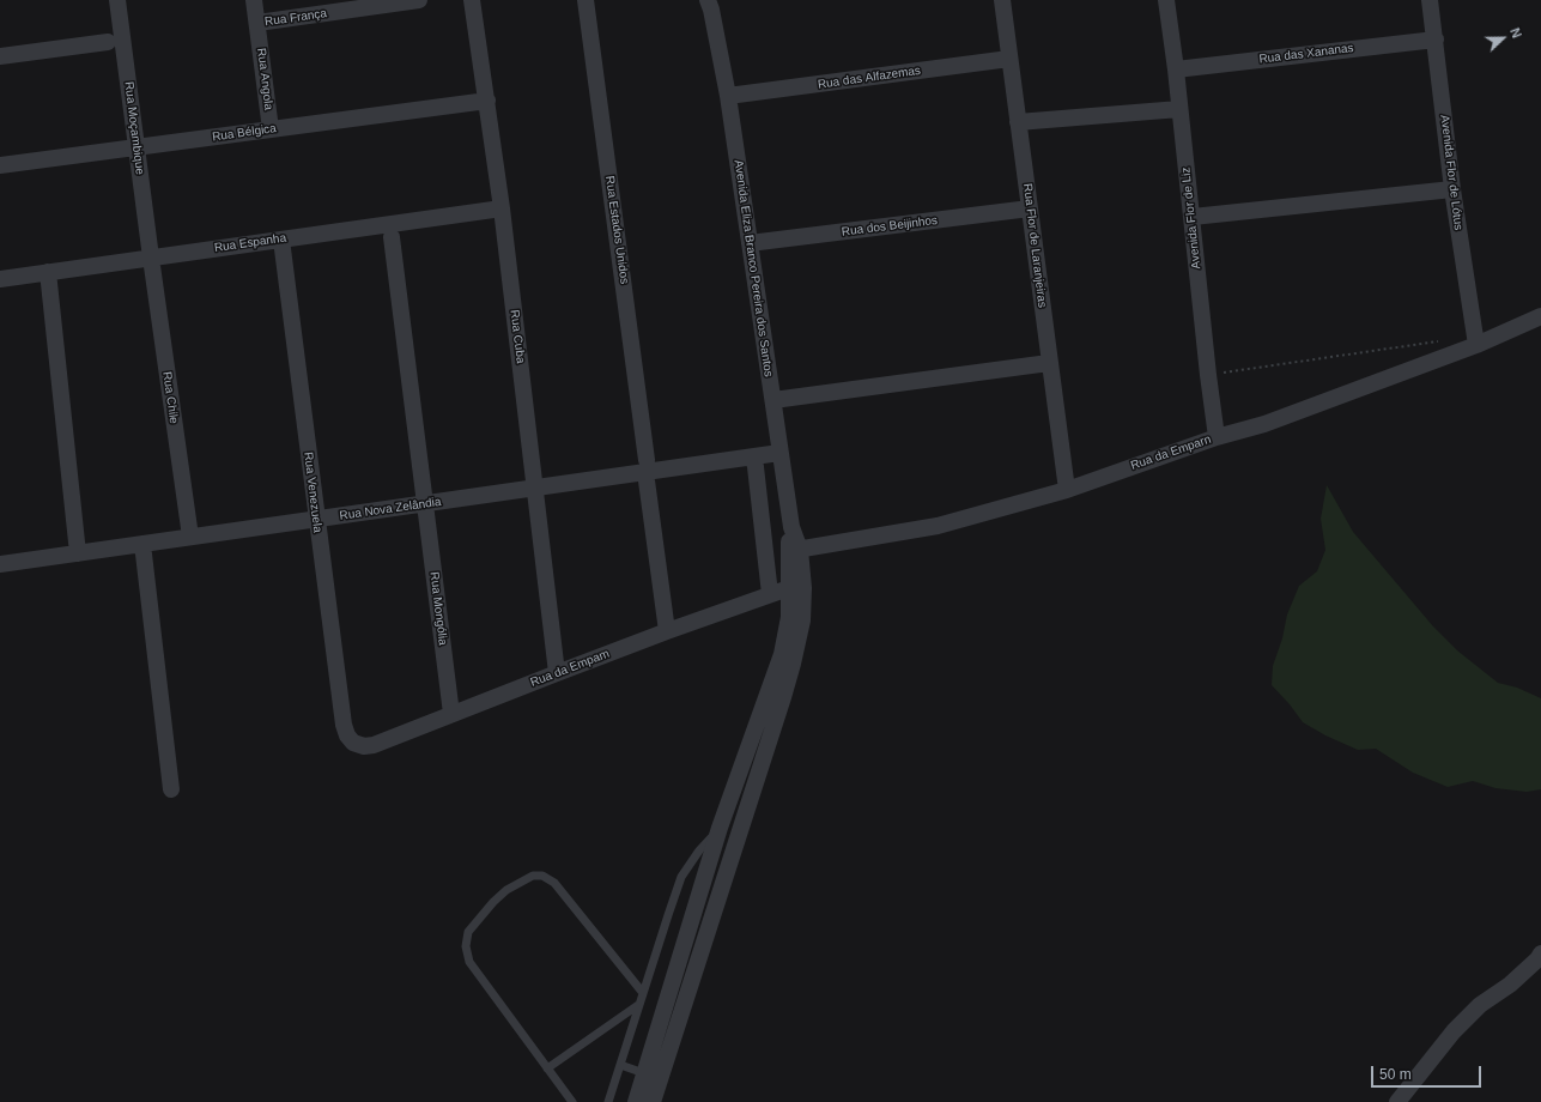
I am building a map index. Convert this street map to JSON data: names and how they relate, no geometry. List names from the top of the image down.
{
  "streets": {
    "street": [
      "Rua França",
      "Rua das Xananas",
      "Rua das Alfazemas",
      "Rua Angola",
      "Rua Moçambique",
      "Rua Bélgica",
      "Avenida Flor de Lótus",
      "Avenida Flor de Liz",
      "Rua dos Beijinhos",
      "Rua Estados Unidos",
      "Rua Espanha",
      "Rua Flor de Laranjeiras",
      "Avenida Eliza Branco Pereira dos Santos",
      "Rua Cuba",
      "Rua Chile",
      "Rua da Emparn",
      "Rua Venezuela",
      "Rua Nova Zelândia",
      "Rua Mongólia",
      "Rua da Empam"
    ]
  },
  "crossings": [
    ["Rua França", "Rua Angola"],
    ["Rua das Xananas", "Avenida Flor de Lótus"],
    ["Rua das Xananas", "Avenida Flor de Liz"],
    ["Rua das Alfazemas", "Rua Flor de Laranjeiras"],
    ["Rua das Alfazemas", "Avenida Eliza Branco Pereira dos Santos"],
    ["Rua Angola", "Rua Bélgica"],
    ["Rua Moçambique", "Rua Bélgica"],
    ["Rua Moçambique", "Rua Espanha"],
    ["Rua Moçambique", "Rua Chile"],
    ["Rua Bélgica", "Rua Cuba"],
    ["Avenida Flor de Lótus", "Rua da Emparn"],
    ["Avenida Flor de Liz", "Rua da Emparn"],
    ["Rua dos Beijinhos", "Rua Flor de Laranjeiras"],
    ["Rua dos Beijinhos", "Avenida Eliza Branco Pereira dos Santos"],
    ["Rua Estados Unidos", "Rua Nova Zelândia"],
    ["Rua Estados Unidos", "Rua da Empam"],
    ["Rua Espanha", "Rua Cuba"],
    ["Rua Espanha", "Rua Chile"],
    ["Rua Espanha", "Rua Venezuela"],
    ["Rua Flor de Laranjeiras", "Rua da Emparn"],
    ["Avenida Eliza Branco Pereira dos Santos", "Rua da Emparn"],
    ["Avenida Eliza Branco Pereira dos Santos", "Rua Nova Zelândia"],
    ["Avenida Eliza Branco Pereira dos Santos", "Rua da Empam"],
    ["Rua Cuba", "Rua Nova Zelândia"],
    ["Rua Cuba", "Rua da Empam"],
    ["Rua Chile", "Rua Nova Zelândia"],
    ["Rua Venezuela", "Rua Nova Zelândia"],
    ["Rua Venezuela", "Rua da Empam"],
    ["Rua Nova Zelândia", "Rua Mongólia"],
    ["Rua Mongólia", "Rua da Empam"]
  ],
  "scale_bar": "50 m",
  "north": "right"
}
